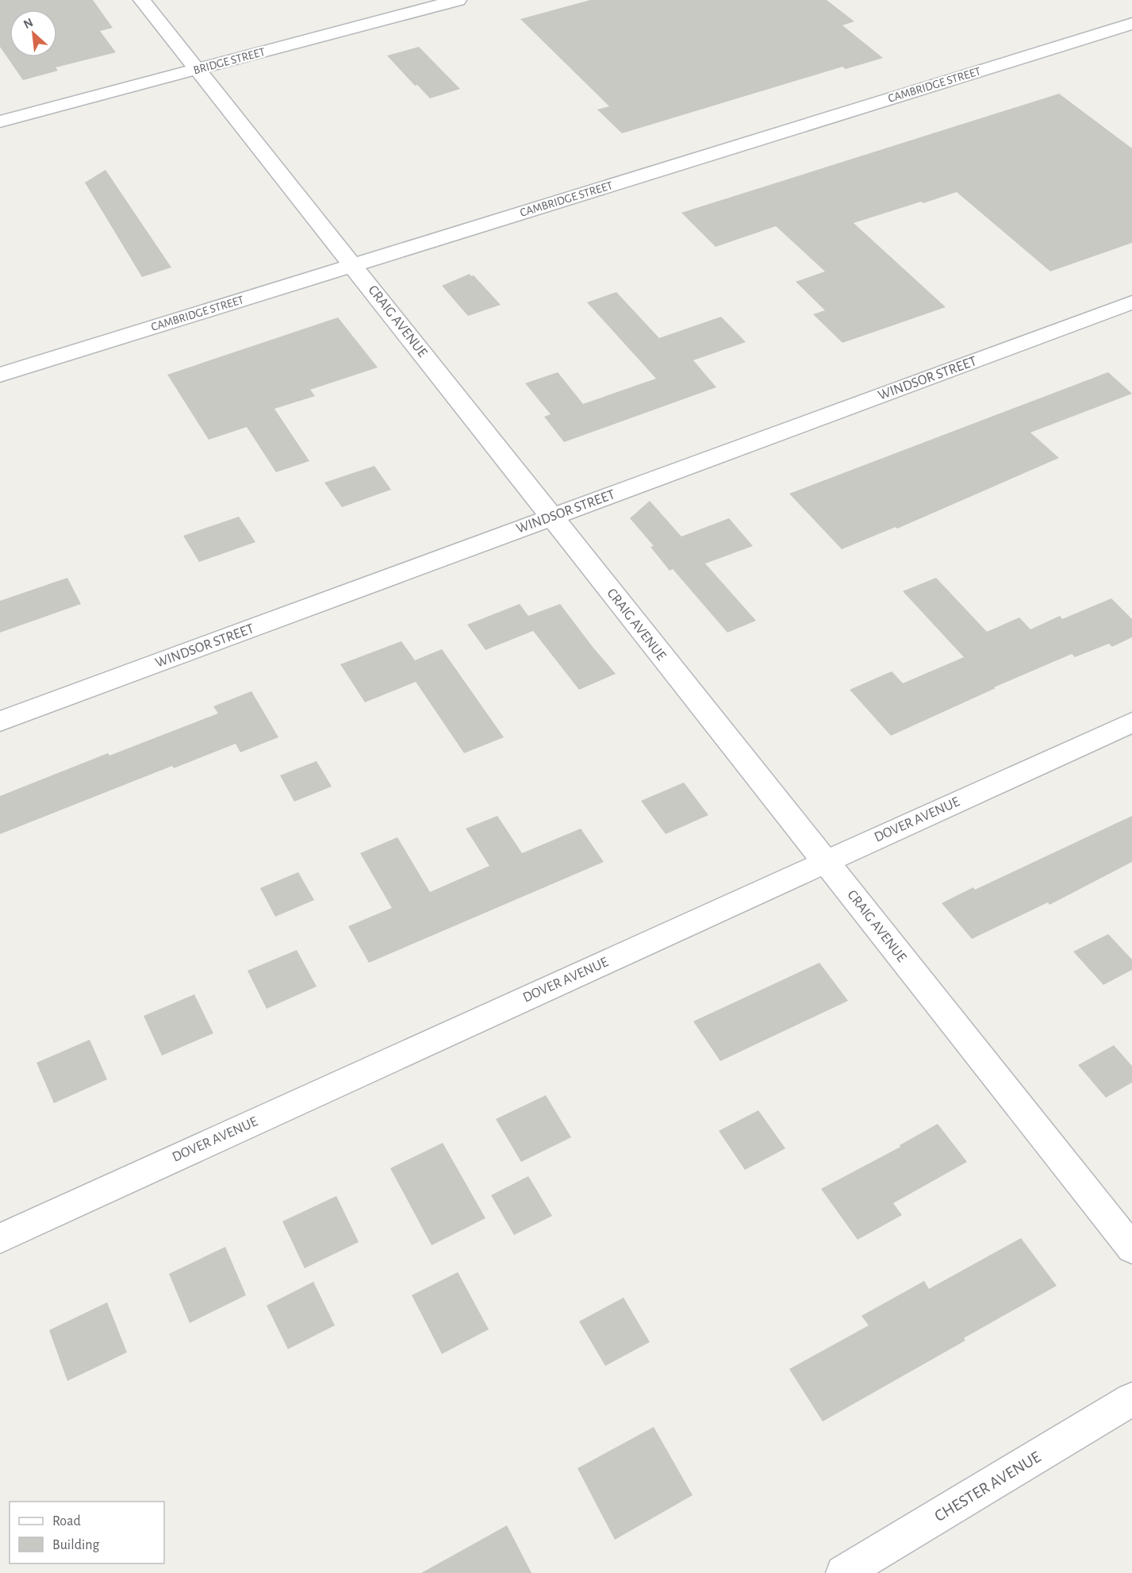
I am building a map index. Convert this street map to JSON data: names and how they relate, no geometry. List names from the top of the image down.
{
  "streets": {
    "street": [
      "BRIDGE STREET",
      "CAMBRIDGE STREET",
      "CRAIG AVENUE",
      "WINDSOR STREET",
      "DOVER AVENUE",
      "CHESTER AVENUE"
    ]
  },
  "crossings": [
    ["BRIDGE STREET", "CRAIG AVENUE"],
    ["CAMBRIDGE STREET", "CRAIG AVENUE"],
    ["CRAIG AVENUE", "WINDSOR STREET"],
    ["CRAIG AVENUE", "DOVER AVENUE"]
  ],
  "legend": ["Road", "Building"],
  "north": "top left"
}
